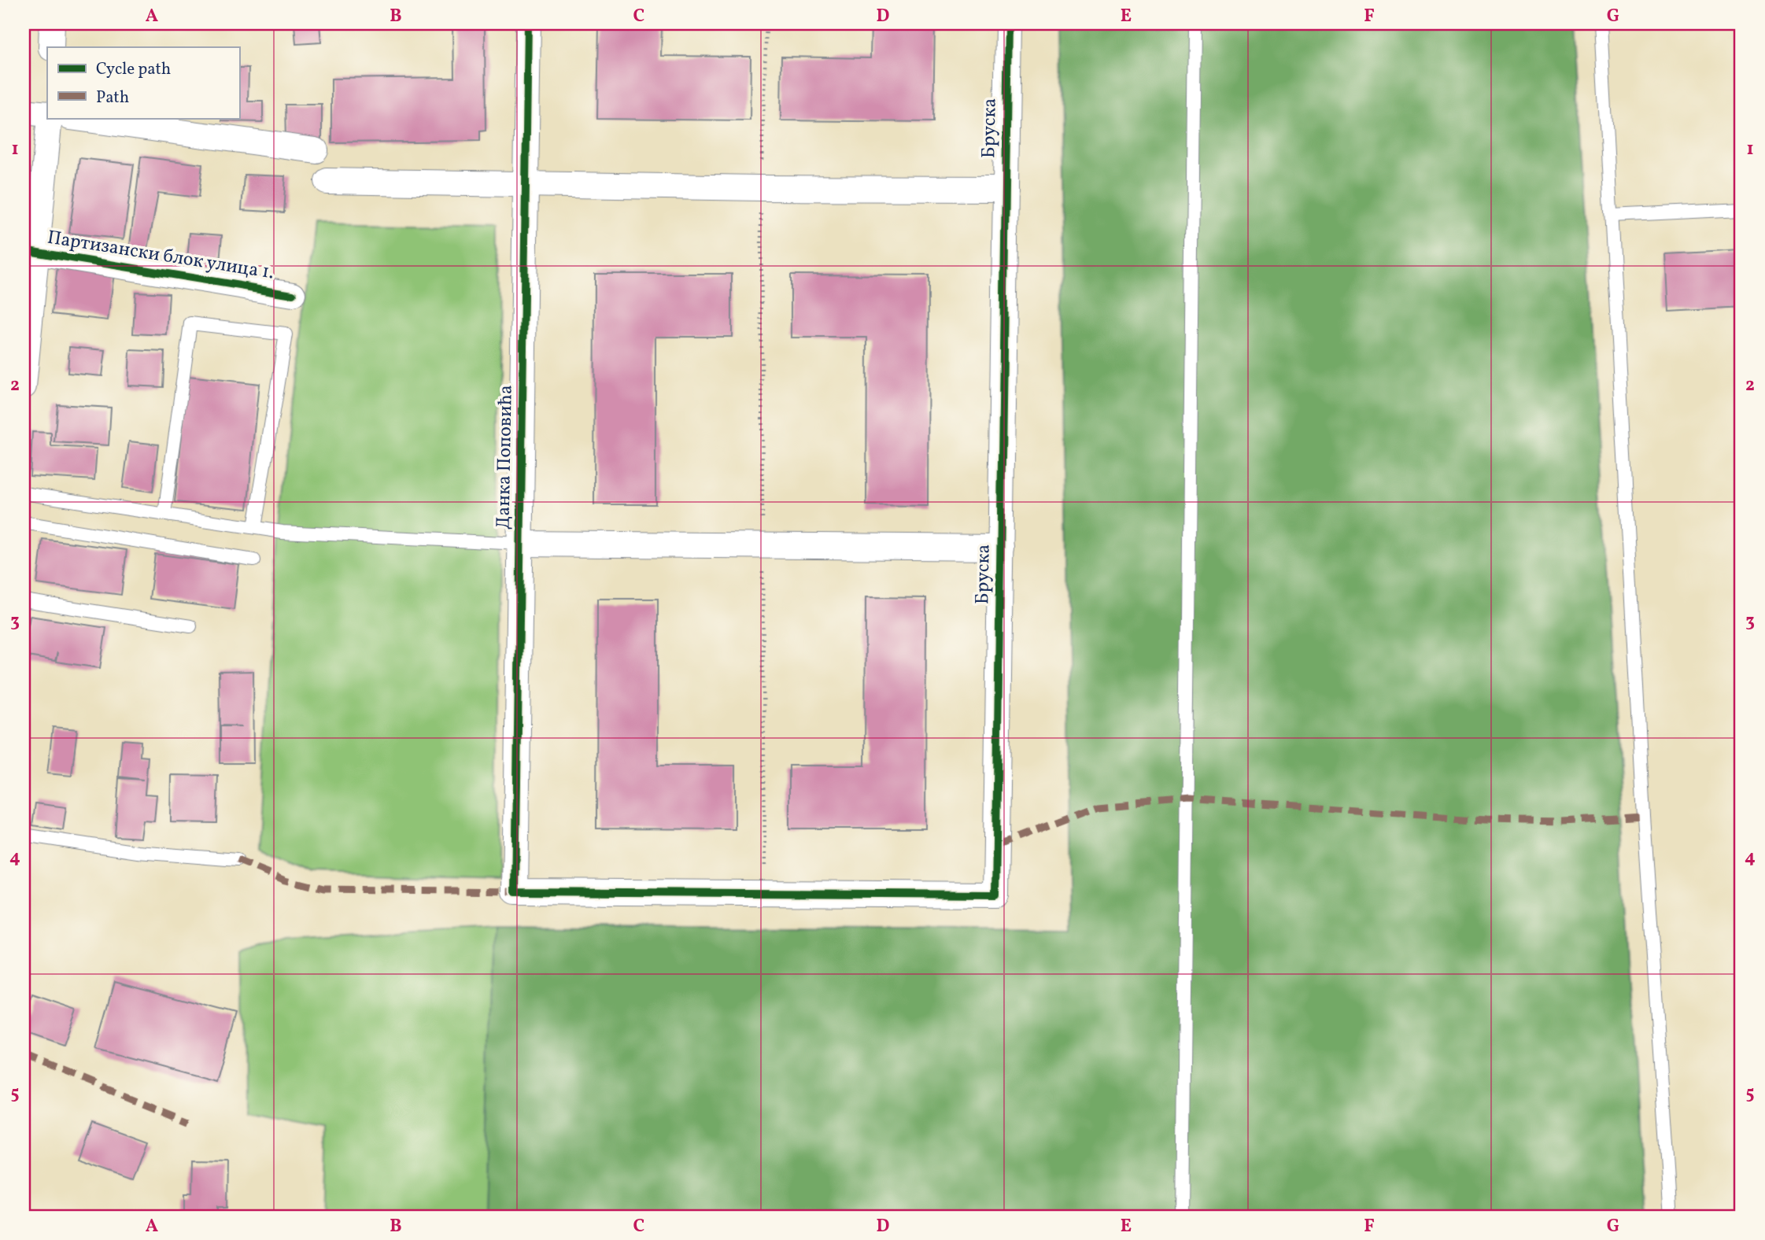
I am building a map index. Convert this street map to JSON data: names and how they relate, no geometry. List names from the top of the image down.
{
  "streets": {
    "street": ["Бруска", "Партизански блок улица 1.", "Данка Поповића"]
  },
  "crossings": [
    ["Бруска", "Данка Поповића"]
  ],
  "legend": ["Cycle path", "Path"],
  "grid": {
    "columns": [
      "A",
      "B",
      "C",
      "D",
      "E",
      "F",
      "G"
    ],
    "rows": [
      "1",
      "2",
      "3",
      "4",
      "5"
    ]
  }
}
